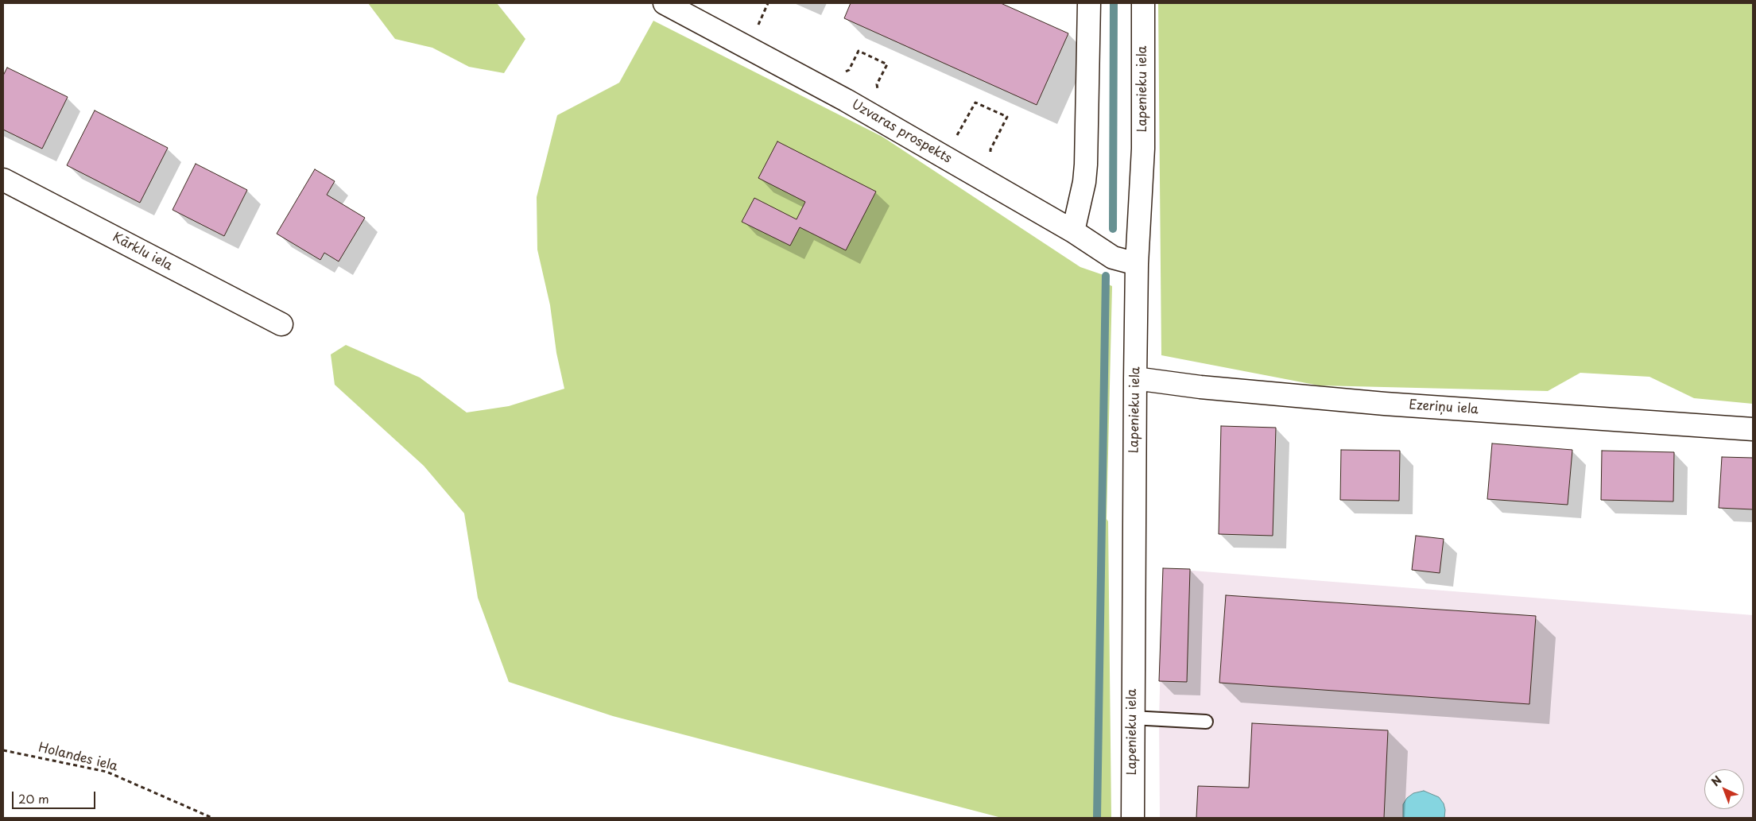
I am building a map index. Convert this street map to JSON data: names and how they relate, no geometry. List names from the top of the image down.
{
  "streets": {
    "street": [
      "Lapenieku iela",
      "Uzvaras prospekts",
      "Kārklu iela",
      "Ezeriņu iela"
    ],
    "path": ["Holandes iela"]
  },
  "crossings": [
    ["Lapenieku iela", "Uzvaras prospekts"],
    ["Lapenieku iela", "Ezeriņu iela"]
  ],
  "scale_bar": "20 m",
  "north": "top left"
}
